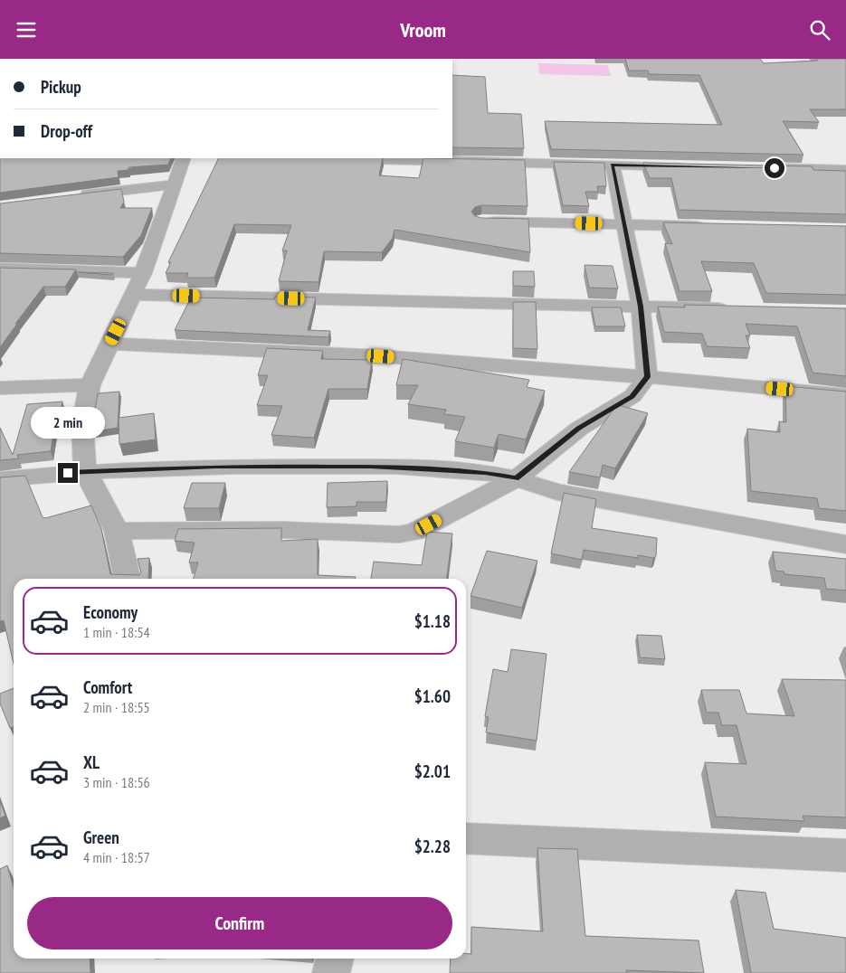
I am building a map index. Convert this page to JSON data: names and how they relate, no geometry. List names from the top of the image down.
{
  "page": {
    "header": "Vroom",
    "banner": ["Pickup", "Drop-off"],
    "bubble": "2 min",
    "list": [
      {
        "name": "Economy",
        "note": "1 min · 18:54",
        "value": "$1.18"
      },
      {
        "name": "Comfort",
        "note": "2 min · 18:55",
        "value": "$1.60"
      },
      {
        "name": "XL",
        "note": "3 min · 18:56",
        "value": "$2.01"
      },
      {
        "name": "Green",
        "note": "4 min · 18:57",
        "value": "$2.28"
      }
    ],
    "buttons": "Confirm"
  }
}
